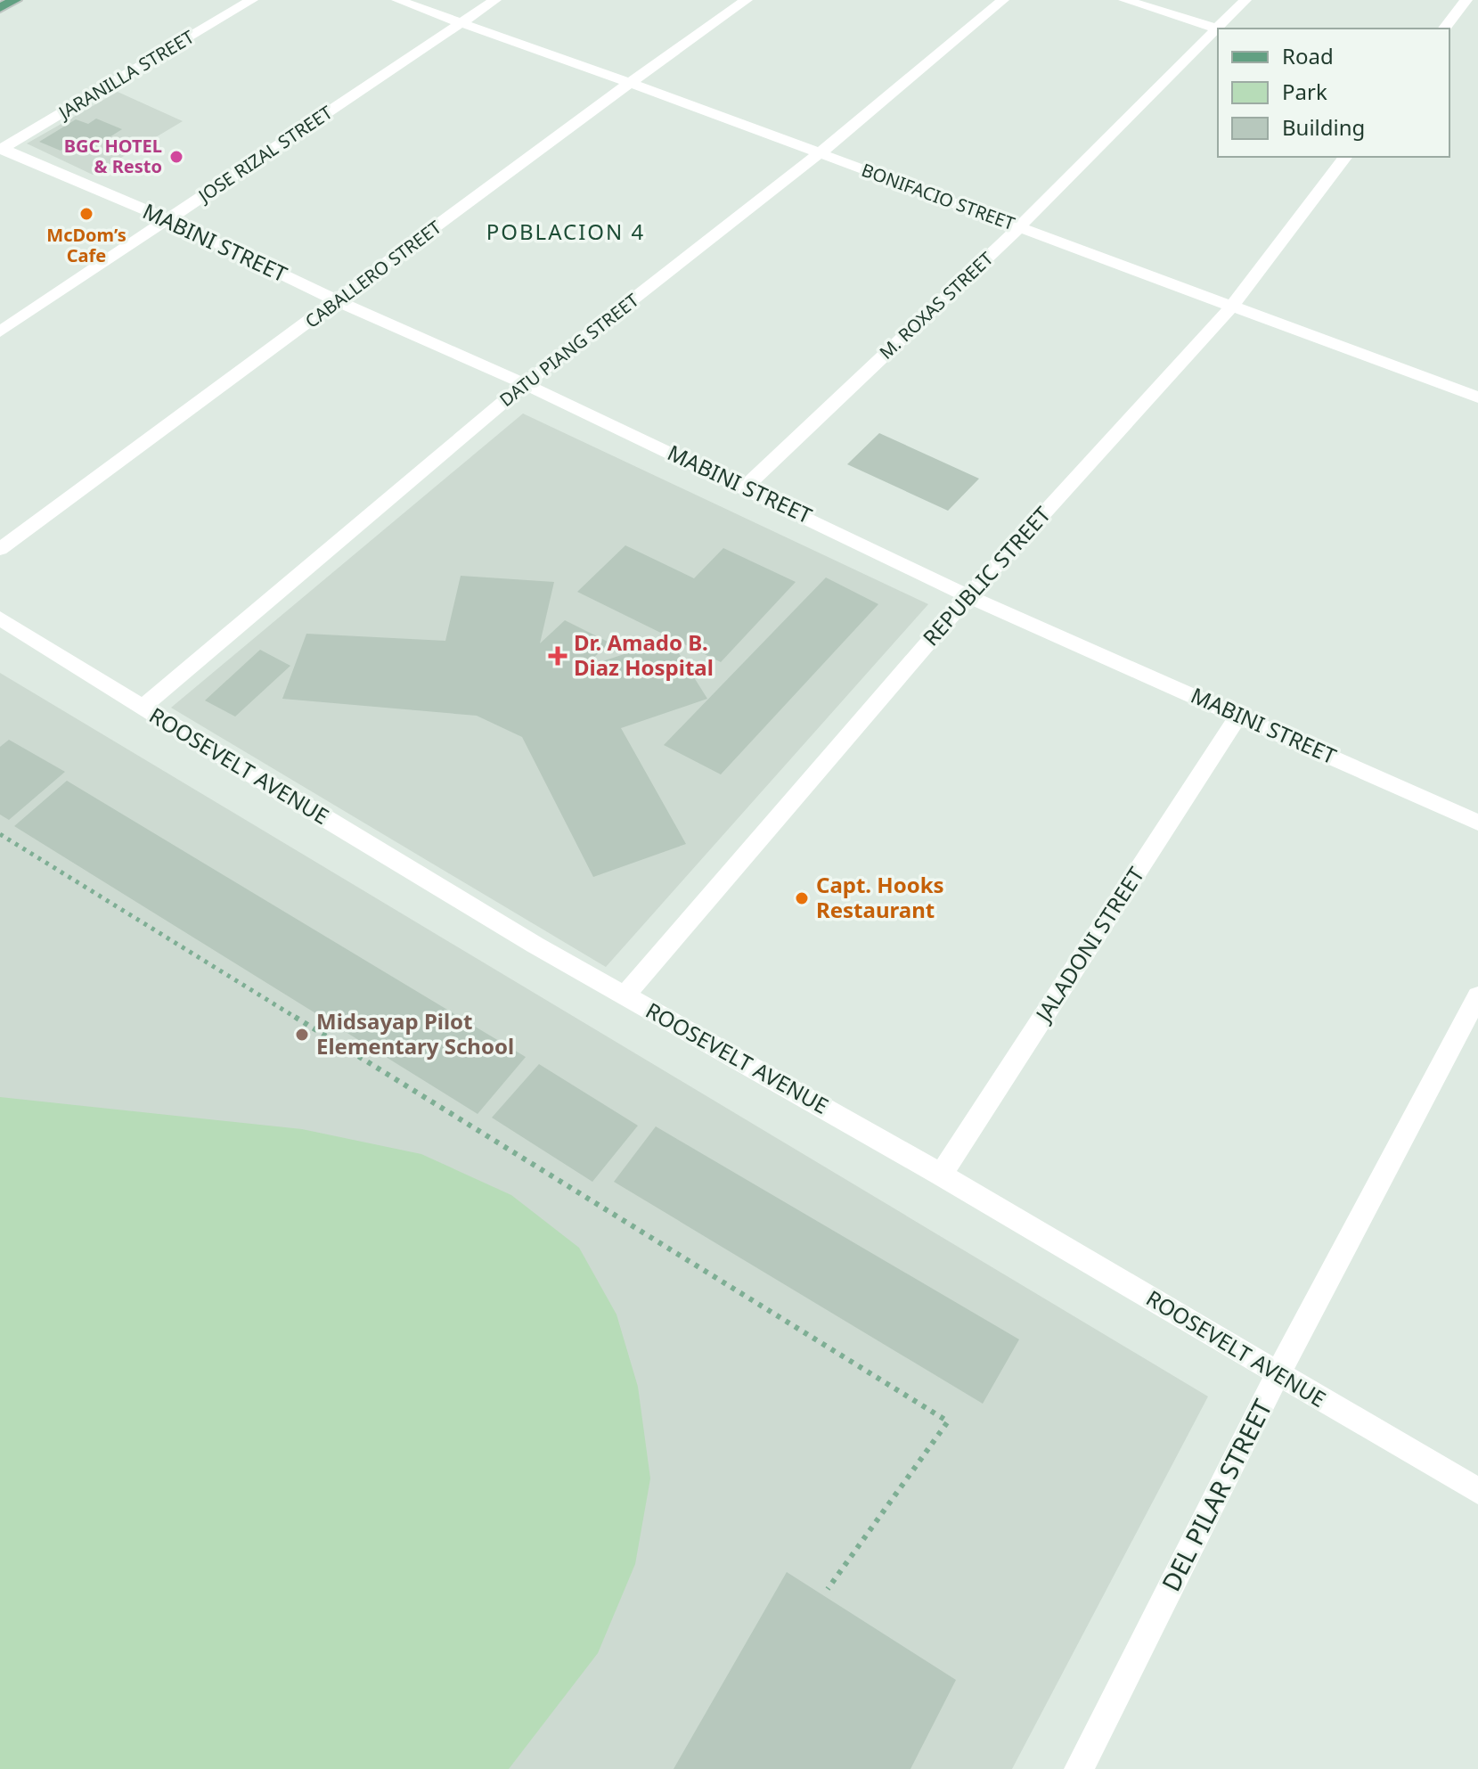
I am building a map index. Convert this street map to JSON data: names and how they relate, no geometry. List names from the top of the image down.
{
  "streets": {
    "street": [
      "JARANILLA STREET",
      "JOSE RIZAL STREET",
      "BONIFACIO STREET",
      "MABINI STREET",
      "CABALLERO STREET",
      "M. ROXAS STREET",
      "DATU PIANG STREET",
      "REPUBLIC STREET",
      "ROOSEVELT AVENUE",
      "JALADONI STREET",
      "DEL PILAR STREET"
    ]
  },
  "crossings": [
    ["JARANILLA STREET", "MABINI STREET"],
    ["JOSE RIZAL STREET", "BONIFACIO STREET"],
    ["JOSE RIZAL STREET", "MABINI STREET"],
    ["BONIFACIO STREET", "CABALLERO STREET"],
    ["BONIFACIO STREET", "M. ROXAS STREET"],
    ["BONIFACIO STREET", "DATU PIANG STREET"],
    ["BONIFACIO STREET", "REPUBLIC STREET"],
    ["MABINI STREET", "CABALLERO STREET"],
    ["MABINI STREET", "M. ROXAS STREET"],
    ["MABINI STREET", "DATU PIANG STREET"],
    ["MABINI STREET", "REPUBLIC STREET"],
    ["MABINI STREET", "JALADONI STREET"],
    ["DATU PIANG STREET", "ROOSEVELT AVENUE"],
    ["REPUBLIC STREET", "ROOSEVELT AVENUE"],
    ["ROOSEVELT AVENUE", "JALADONI STREET"],
    ["ROOSEVELT AVENUE", "DEL PILAR STREET"]
  ],
  "districts": ["POBLACION 4"],
  "places": {
    "other": [
      "BGC HOTEL & Resto",
      "McDom’s Cafe",
      "Capt. Hooks Restaurant",
      "Midsayap Pilot Elementary School"
    ],
    "health": ["Dr. Amado B. Diaz Hospital"]
  },
  "legend": ["Road", "Park", "Building"]
}
